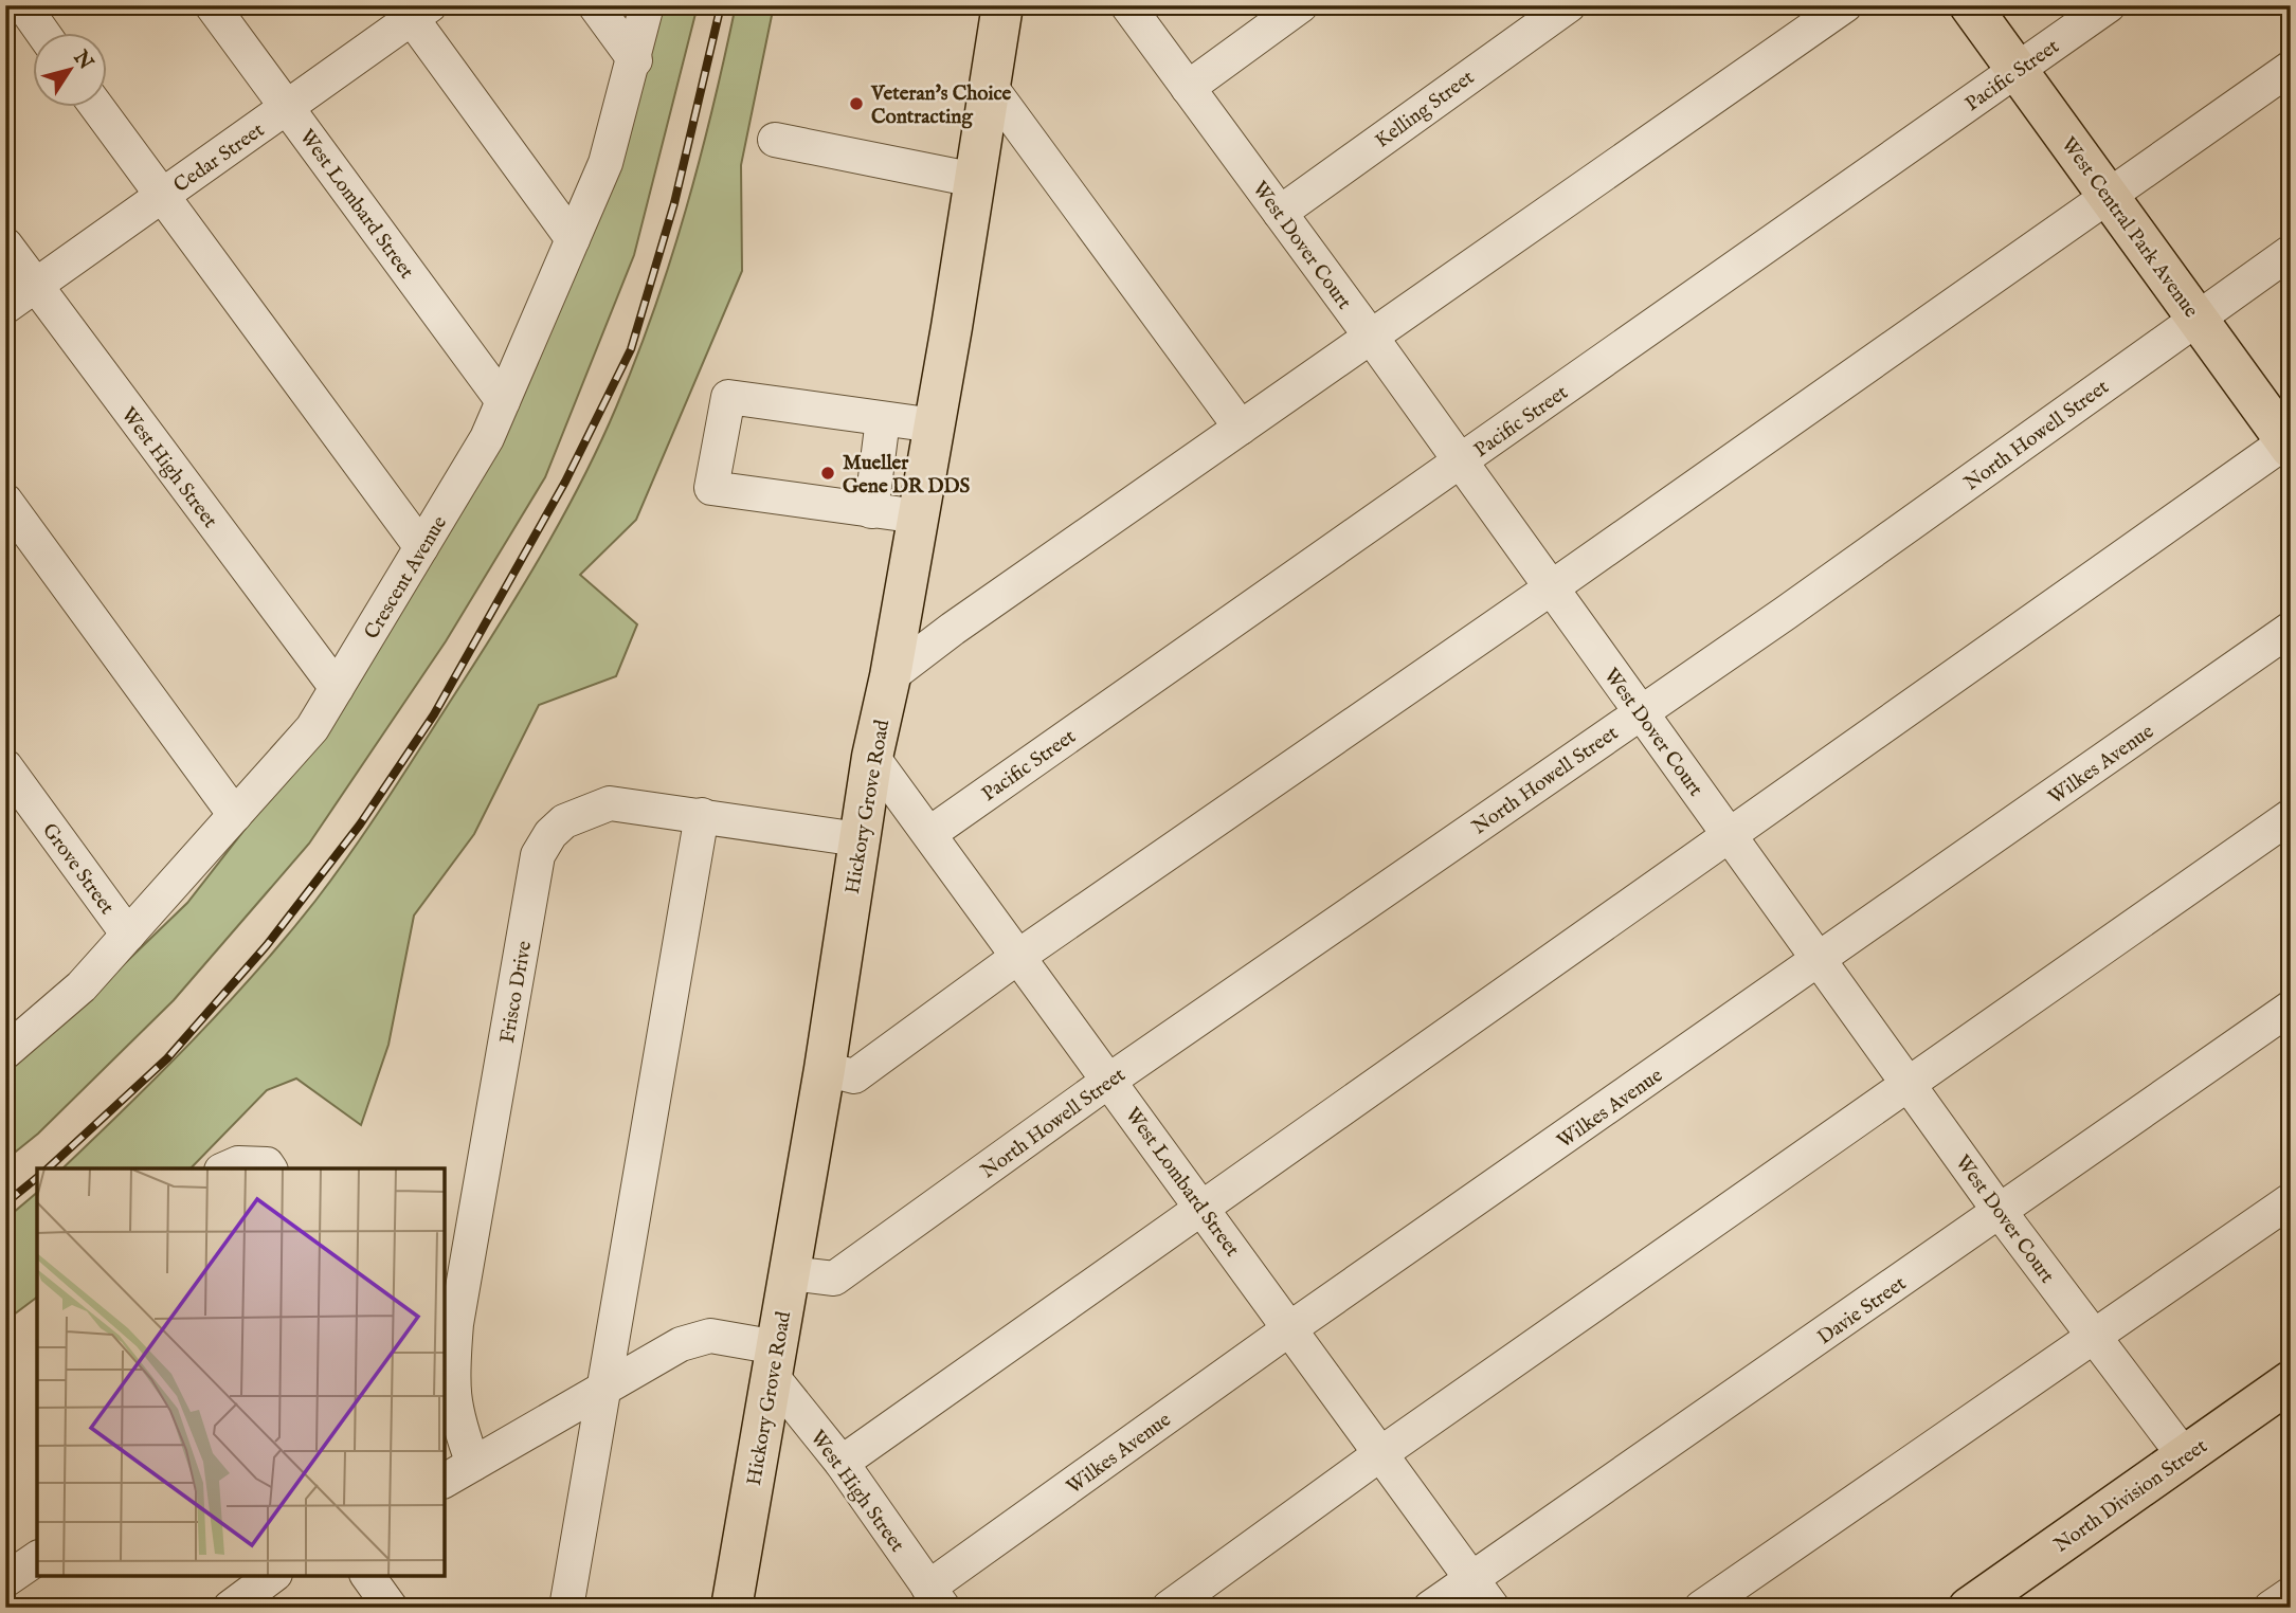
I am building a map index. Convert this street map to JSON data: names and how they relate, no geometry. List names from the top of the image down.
{
  "streets": {
    "main road": ["West Central Park Avenue", "Hickory Grove Road", "North Division Street"],
    "street": [
      "Pacific Street",
      "Kelling Street",
      "Cedar Street",
      "West Lombard Street",
      "West Dover Court",
      "North Howell Street",
      "West High Street",
      "Crescent Avenue",
      "Wilkes Avenue",
      "Grove Street",
      "Frisco Drive",
      "Davie Street"
    ]
  },
  "crossings": [
    ["Pacific Street", "West Lombard Street"],
    ["Pacific Street", "West Central Park Avenue"],
    ["Pacific Street", "West Dover Court"],
    ["Kelling Street", "West Dover Court"],
    ["Cedar Street", "West Lombard Street"],
    ["Cedar Street", "West High Street"],
    ["West Lombard Street", "North Howell Street"],
    ["West Lombard Street", "Crescent Avenue"],
    ["West Lombard Street", "Wilkes Avenue"],
    ["West Lombard Street", "Hickory Grove Road"],
    ["West Lombard Street", "Davie Street"],
    ["West Central Park Avenue", "North Howell Street"],
    ["West Dover Court", "North Howell Street"],
    ["West Dover Court", "Wilkes Avenue"],
    ["West Dover Court", "Davie Street"],
    ["West Dover Court", "North Division Street"],
    ["North Howell Street", "Hickory Grove Road"],
    ["West High Street", "Crescent Avenue"],
    ["West High Street", "Wilkes Avenue"],
    ["West High Street", "Hickory Grove Road"],
    ["Crescent Avenue", "Grove Street"],
    ["Hickory Grove Road", "Frisco Drive"]
  ],
  "places": ["Veteran's Choice Contracting", "Mueller Gene DR DDS"],
  "north": "top right"
}
